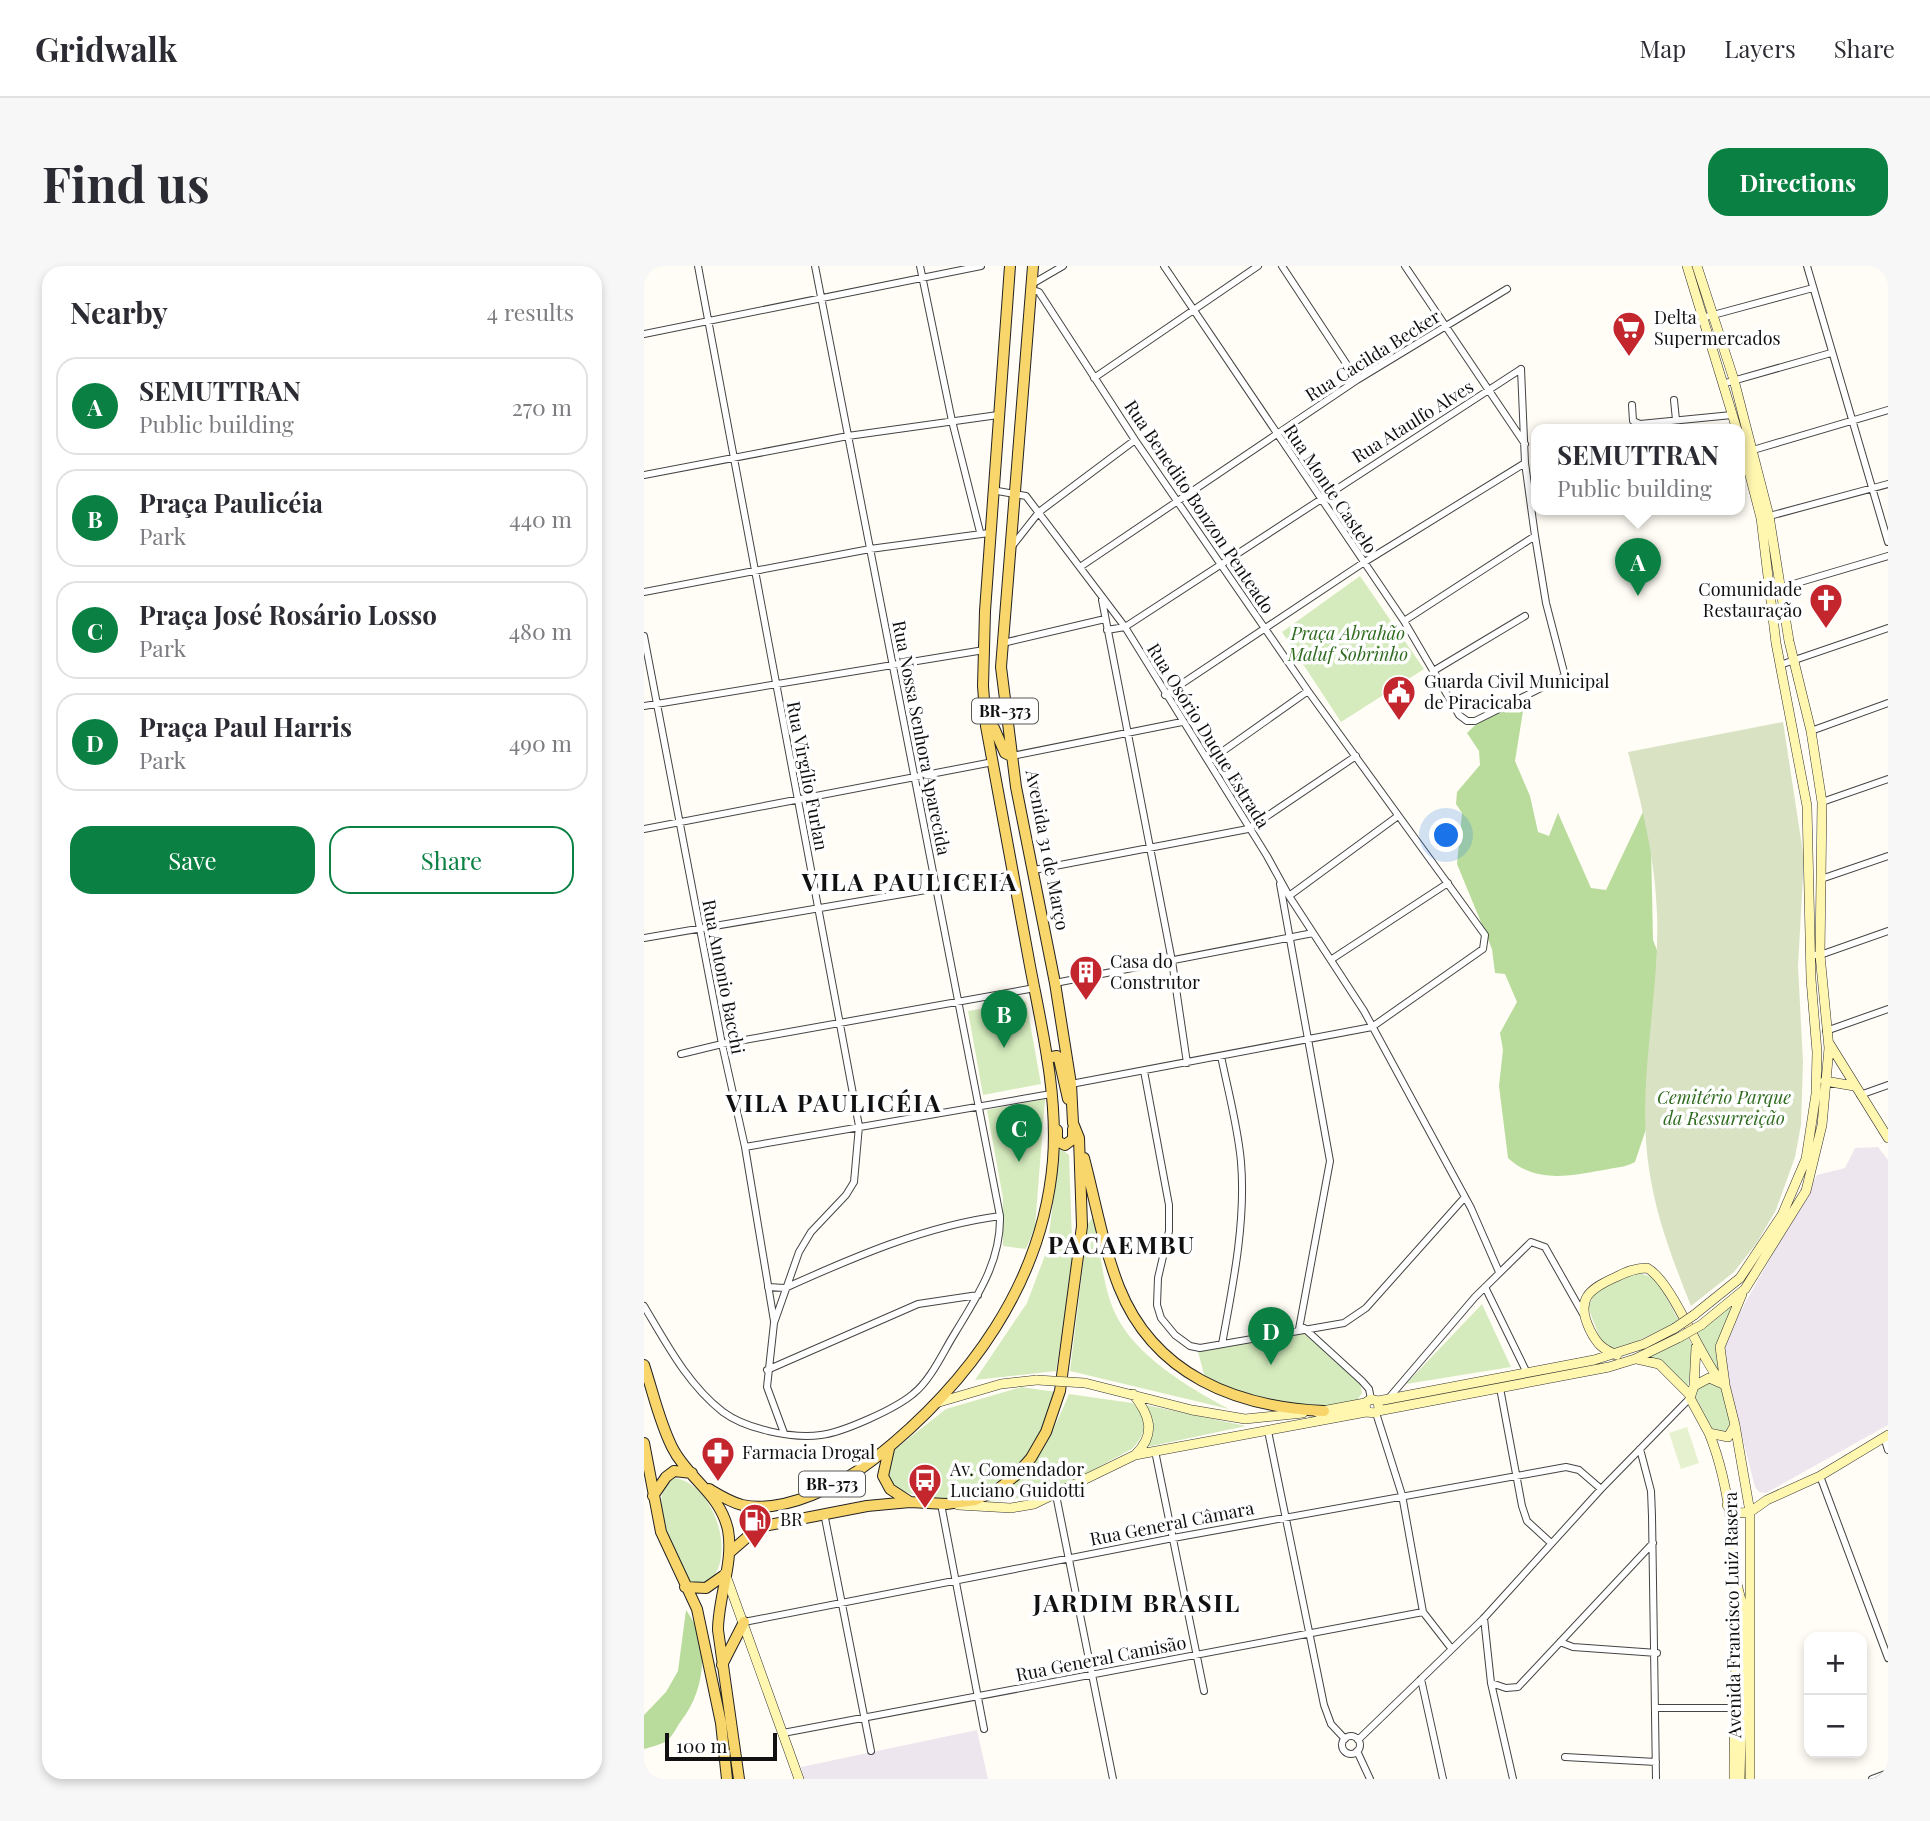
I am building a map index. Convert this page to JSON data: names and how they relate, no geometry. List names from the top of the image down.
{
  "streets": {
    "main road": ["BR-373", "Avenida 31 de Março", "Avenida Francisco Luiz Rasera"],
    "street": [
      "Rua Cacilda Becker",
      "Rua Ataulfo Alves",
      "Rua Monte Castelo",
      "Rua Benedito Bonzon Penteado",
      "Rua Osório Duque Estrada",
      "Rua Nossa Senhora Aparecida",
      "Rua Virgílio Furlan",
      "Rua Antonio Bacchi",
      "Rua General Câmara",
      "Rua General Camisão"
    ]
  },
  "crossings": [
    ["Rua Cacilda Becker", "Rua Monte Castelo"],
    ["Rua Cacilda Becker", "Rua Benedito Bonzon Penteado"],
    ["Rua Cacilda Becker", "Rua Osório Duque Estrada"],
    ["Rua Ataulfo Alves", "Rua Monte Castelo"],
    ["Rua Ataulfo Alves", "Rua Benedito Bonzon Penteado"],
    ["Rua Ataulfo Alves", "Rua Osório Duque Estrada"],
    ["Rua Benedito Bonzon Penteado", "Rua Osório Duque Estrada"],
    ["Rua Benedito Bonzon Penteado", "Avenida 31 de Março"],
    ["BR-373", "Avenida 31 de Março"],
    ["Rua Osório Duque Estrada", "Avenida 31 de Março"],
    ["Rua Nossa Senhora Aparecida", "Rua Virgílio Furlan"],
    ["Rua Virgílio Furlan", "Rua Antonio Bacchi"]
  ],
  "districts": [
    "VILA PAULICEIA",
    "VILA PAULICÉIA",
    "PACAEMBU",
    "JARDIM BRASIL"
  ],
  "parks": ["Praça Abrahão Maluf Sobrinho", "Cemitério Parque da Ressurreição"],
  "places": {
    "supermarket": ["Delta Supermercados"],
    "church": ["Comunidade Restauração"],
    "public building": ["Guarda Civil Municipal de Piracicaba"],
    "building": ["Casa do Construtor"],
    "pharmacy": ["Farmacia Drogal"],
    "bus stop": ["Av. Comendador Luciano Guidotti"],
    "fuel station": ["BR"]
  },
  "scale_bar": "100 m",
  "page": {
    "header": "Gridwalk",
    "nav": ["Map", "Layers", "Share"],
    "buttons": [
      "Directions",
      ["Save", "Share"]
    ],
    "title": "Find us",
    "heading": ["Nearby", "4 results"],
    "list": [
      {
        "mark": "A",
        "name": "SEMUTTRAN",
        "note": "Public building",
        "value": "270 m"
      },
      {
        "mark": "B",
        "name": "Praça Paulicéia",
        "note": "Park",
        "value": "440 m"
      },
      {
        "mark": "C",
        "name": "Praça José Rosário Losso",
        "note": "Park",
        "value": "480 m"
      },
      {
        "mark": "D",
        "name": "Praça Paul Harris",
        "note": "Park",
        "value": "490 m"
      }
    ],
    "popup": ["SEMUTTRAN", "Public building"],
    "pins": [
      "A",
      "B",
      "C",
      "D"
    ],
    "map_buttons": ["+", "−"],
    "scale": "100 m"
  }
}
